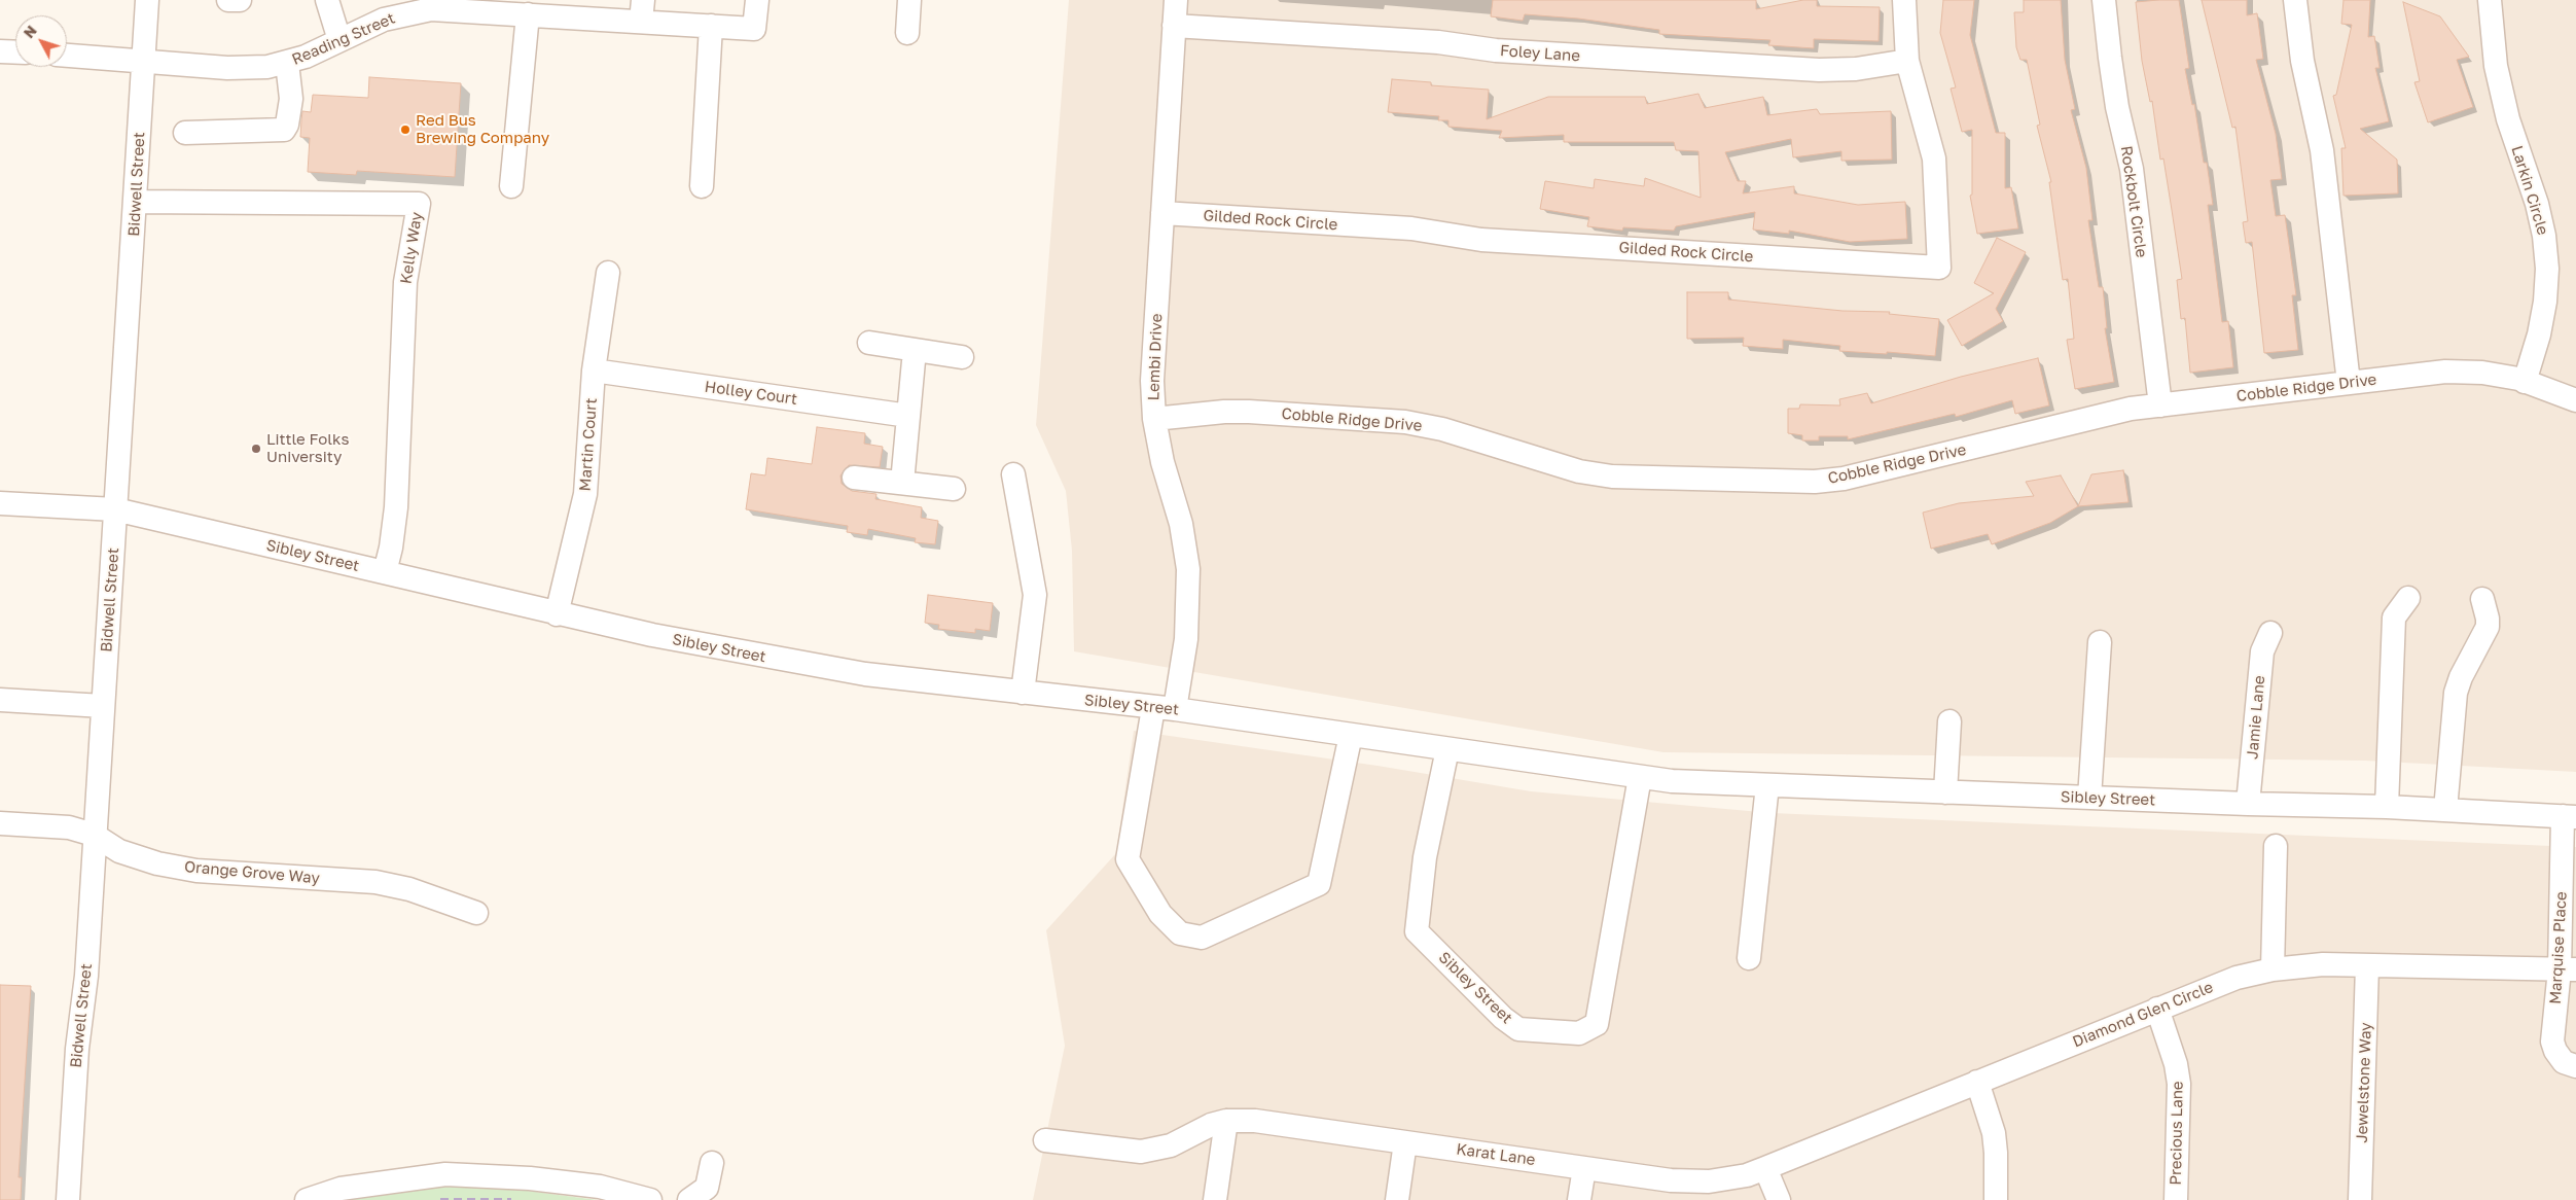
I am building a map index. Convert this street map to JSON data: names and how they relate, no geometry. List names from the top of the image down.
{
  "streets": {
    "street": [
      "Reading Street",
      "Foley Lane",
      "Bidwell Street",
      "Larkin Circle",
      "Rockbolt Circle",
      "Gilded Rock Circle",
      "Kelly Way",
      "Lembi Drive",
      "Cobble Ridge Drive",
      "Holley Court",
      "Martin Court",
      "Sibley Street",
      "Jamie Lane",
      "Orange Grove Way",
      "Marquise Place",
      "Diamond Glen Circle",
      "Jewelstone Way",
      "Precious Lane",
      "Karat Lane"
    ]
  },
  "crossings": [
    ["Reading Street", "Bidwell Street"],
    ["Foley Lane", "Gilded Rock Circle"],
    ["Foley Lane", "Lembi Drive"],
    ["Bidwell Street", "Kelly Way"],
    ["Bidwell Street", "Sibley Street"],
    ["Bidwell Street", "Orange Grove Way"],
    ["Larkin Circle", "Cobble Ridge Drive"],
    ["Rockbolt Circle", "Cobble Ridge Drive"],
    ["Gilded Rock Circle", "Lembi Drive"],
    ["Kelly Way", "Sibley Street"],
    ["Lembi Drive", "Cobble Ridge Drive"],
    ["Lembi Drive", "Sibley Street"],
    ["Holley Court", "Martin Court"],
    ["Martin Court", "Sibley Street"],
    ["Sibley Street", "Jamie Lane"],
    ["Sibley Street", "Marquise Place"],
    ["Marquise Place", "Diamond Glen Circle"],
    ["Diamond Glen Circle", "Jewelstone Way"],
    ["Diamond Glen Circle", "Precious Lane"],
    ["Diamond Glen Circle", "Karat Lane"]
  ],
  "places": ["Red Bus Brewing Company", "Little Folks University"],
  "north": "top left"
}
